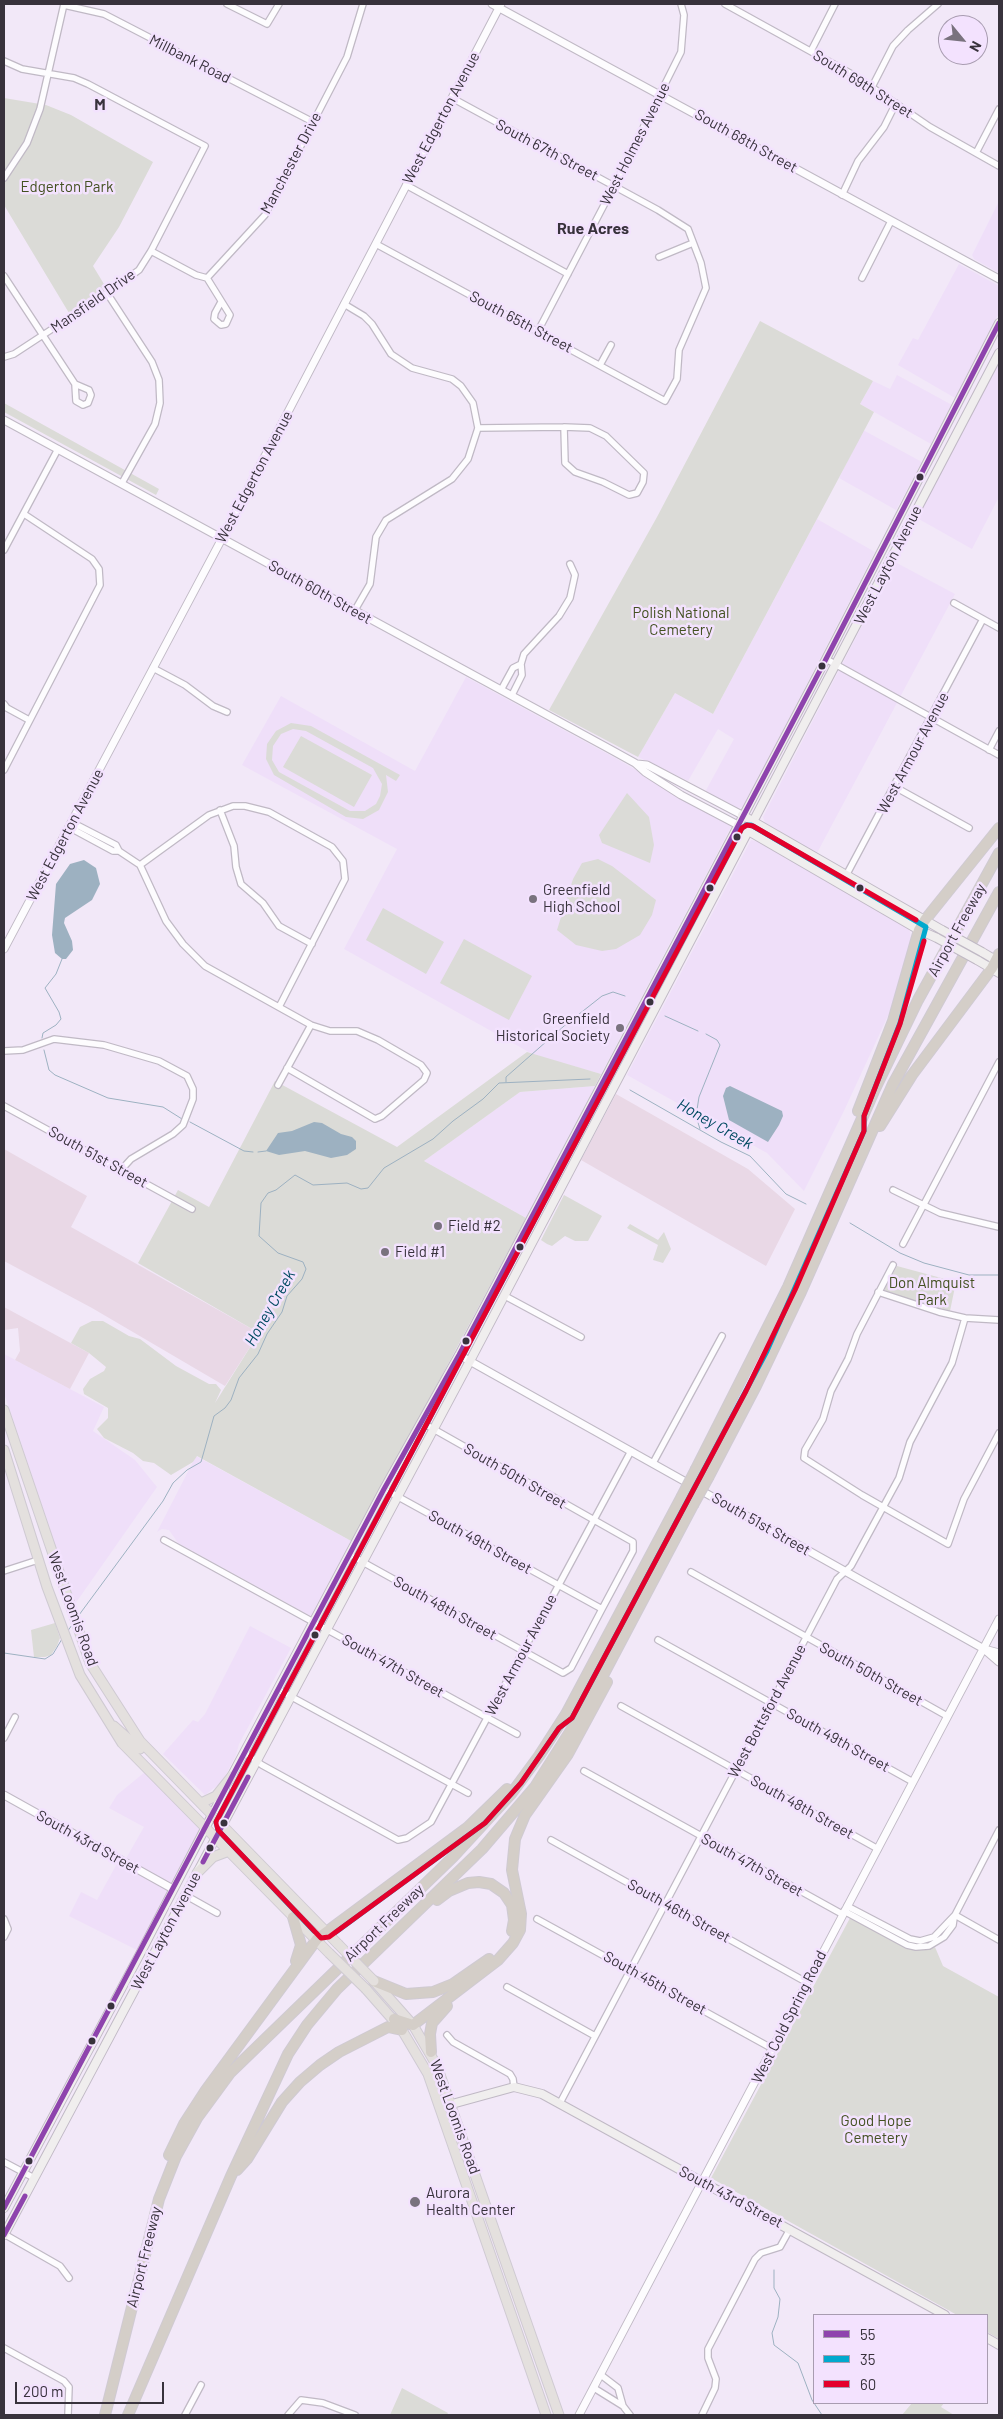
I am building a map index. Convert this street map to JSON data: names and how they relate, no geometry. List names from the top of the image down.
{
  "streets": {
    "highway": ["Airport Freeway"],
    "main road": [
      "West Layton Avenue",
      "South 60th Street",
      "West Loomis Road",
      "South 43rd Street"
    ],
    "street": [
      "Millbank Road",
      "South 69th Street",
      "West Edgerton Avenue",
      "South 68th Street",
      "West Holmes Avenue",
      "South 67th Street",
      "Manchester Drive",
      "Mansfield Drive",
      "South 65th Street",
      "West Armour Avenue",
      "South 51st Street",
      "South 50th Street",
      "South 49th Street",
      "South 48th Street",
      "South 47th Street",
      "West Bottsford Avenue",
      "South 46th Street",
      "South 45th Street",
      "West Cold Spring Road"
    ]
  },
  "crossings": [
    ["Millbank Road", "Manchester Drive"],
    ["West Edgerton Avenue", "South 68th Street"],
    ["West Edgerton Avenue", "South 67th Street"],
    ["West Edgerton Avenue", "South 65th Street"],
    ["West Edgerton Avenue", "South 60th Street"],
    ["South 68th Street", "West Holmes Avenue"],
    ["West Holmes Avenue", "South 67th Street"],
    ["West Holmes Avenue", "South 65th Street"],
    ["South 67th Street", "South 65th Street"],
    ["West Layton Avenue", "South 60th Street"],
    ["West Layton Avenue", "West Armour Avenue"],
    ["West Layton Avenue", "South 51st Street"],
    ["West Layton Avenue", "South 50th Street"],
    ["West Layton Avenue", "South 49th Street"],
    ["West Layton Avenue", "South 48th Street"],
    ["West Layton Avenue", "West Loomis Road"],
    ["West Layton Avenue", "South 47th Street"],
    ["West Layton Avenue", "South 43rd Street"],
    ["South 60th Street", "West Armour Avenue"],
    ["West Armour Avenue", "South 51st Street"],
    ["West Armour Avenue", "South 50th Street"],
    ["West Armour Avenue", "South 49th Street"],
    ["West Armour Avenue", "South 48th Street"],
    ["West Armour Avenue", "South 47th Street"],
    ["South 51st Street", "West Bottsford Avenue"],
    ["South 51st Street", "West Cold Spring Road"],
    ["South 50th Street", "South 49th Street"],
    ["South 50th Street", "South 48th Street"],
    ["South 50th Street", "West Bottsford Avenue"],
    ["South 50th Street", "West Cold Spring Road"],
    ["South 49th Street", "South 48th Street"],
    ["South 49th Street", "West Bottsford Avenue"],
    ["South 49th Street", "West Cold Spring Road"],
    ["South 48th Street", "West Bottsford Avenue"],
    ["South 48th Street", "West Cold Spring Road"],
    ["South 47th Street", "West Bottsford Avenue"],
    ["South 47th Street", "West Cold Spring Road"],
    ["West Bottsford Avenue", "South 43rd Street"],
    ["West Bottsford Avenue", "South 46th Street"],
    ["West Bottsford Avenue", "South 45th Street"],
    ["South 43rd Street", "West Cold Spring Road"],
    ["South 46th Street", "West Cold Spring Road"],
    ["South 45th Street", "West Cold Spring Road"]
  ],
  "districts": ["M", "Rue Acres"],
  "water": ["Honey Creek"],
  "parks": [
    "Edgerton Park",
    "Polish National Cemetery",
    "Don Almquist Park",
    "Good Hope Cemetery"
  ],
  "places": [
    "Greenfield High School",
    "Greenfield Historical Society",
    "Field #2",
    "Field #1",
    "Aurora Health Center"
  ],
  "lines": ["transit line 55", "transit line 35", "transit line 60"],
  "legend": ["55", "35", "60"],
  "scale_bar": "200 m",
  "north": "bottom right"
}
